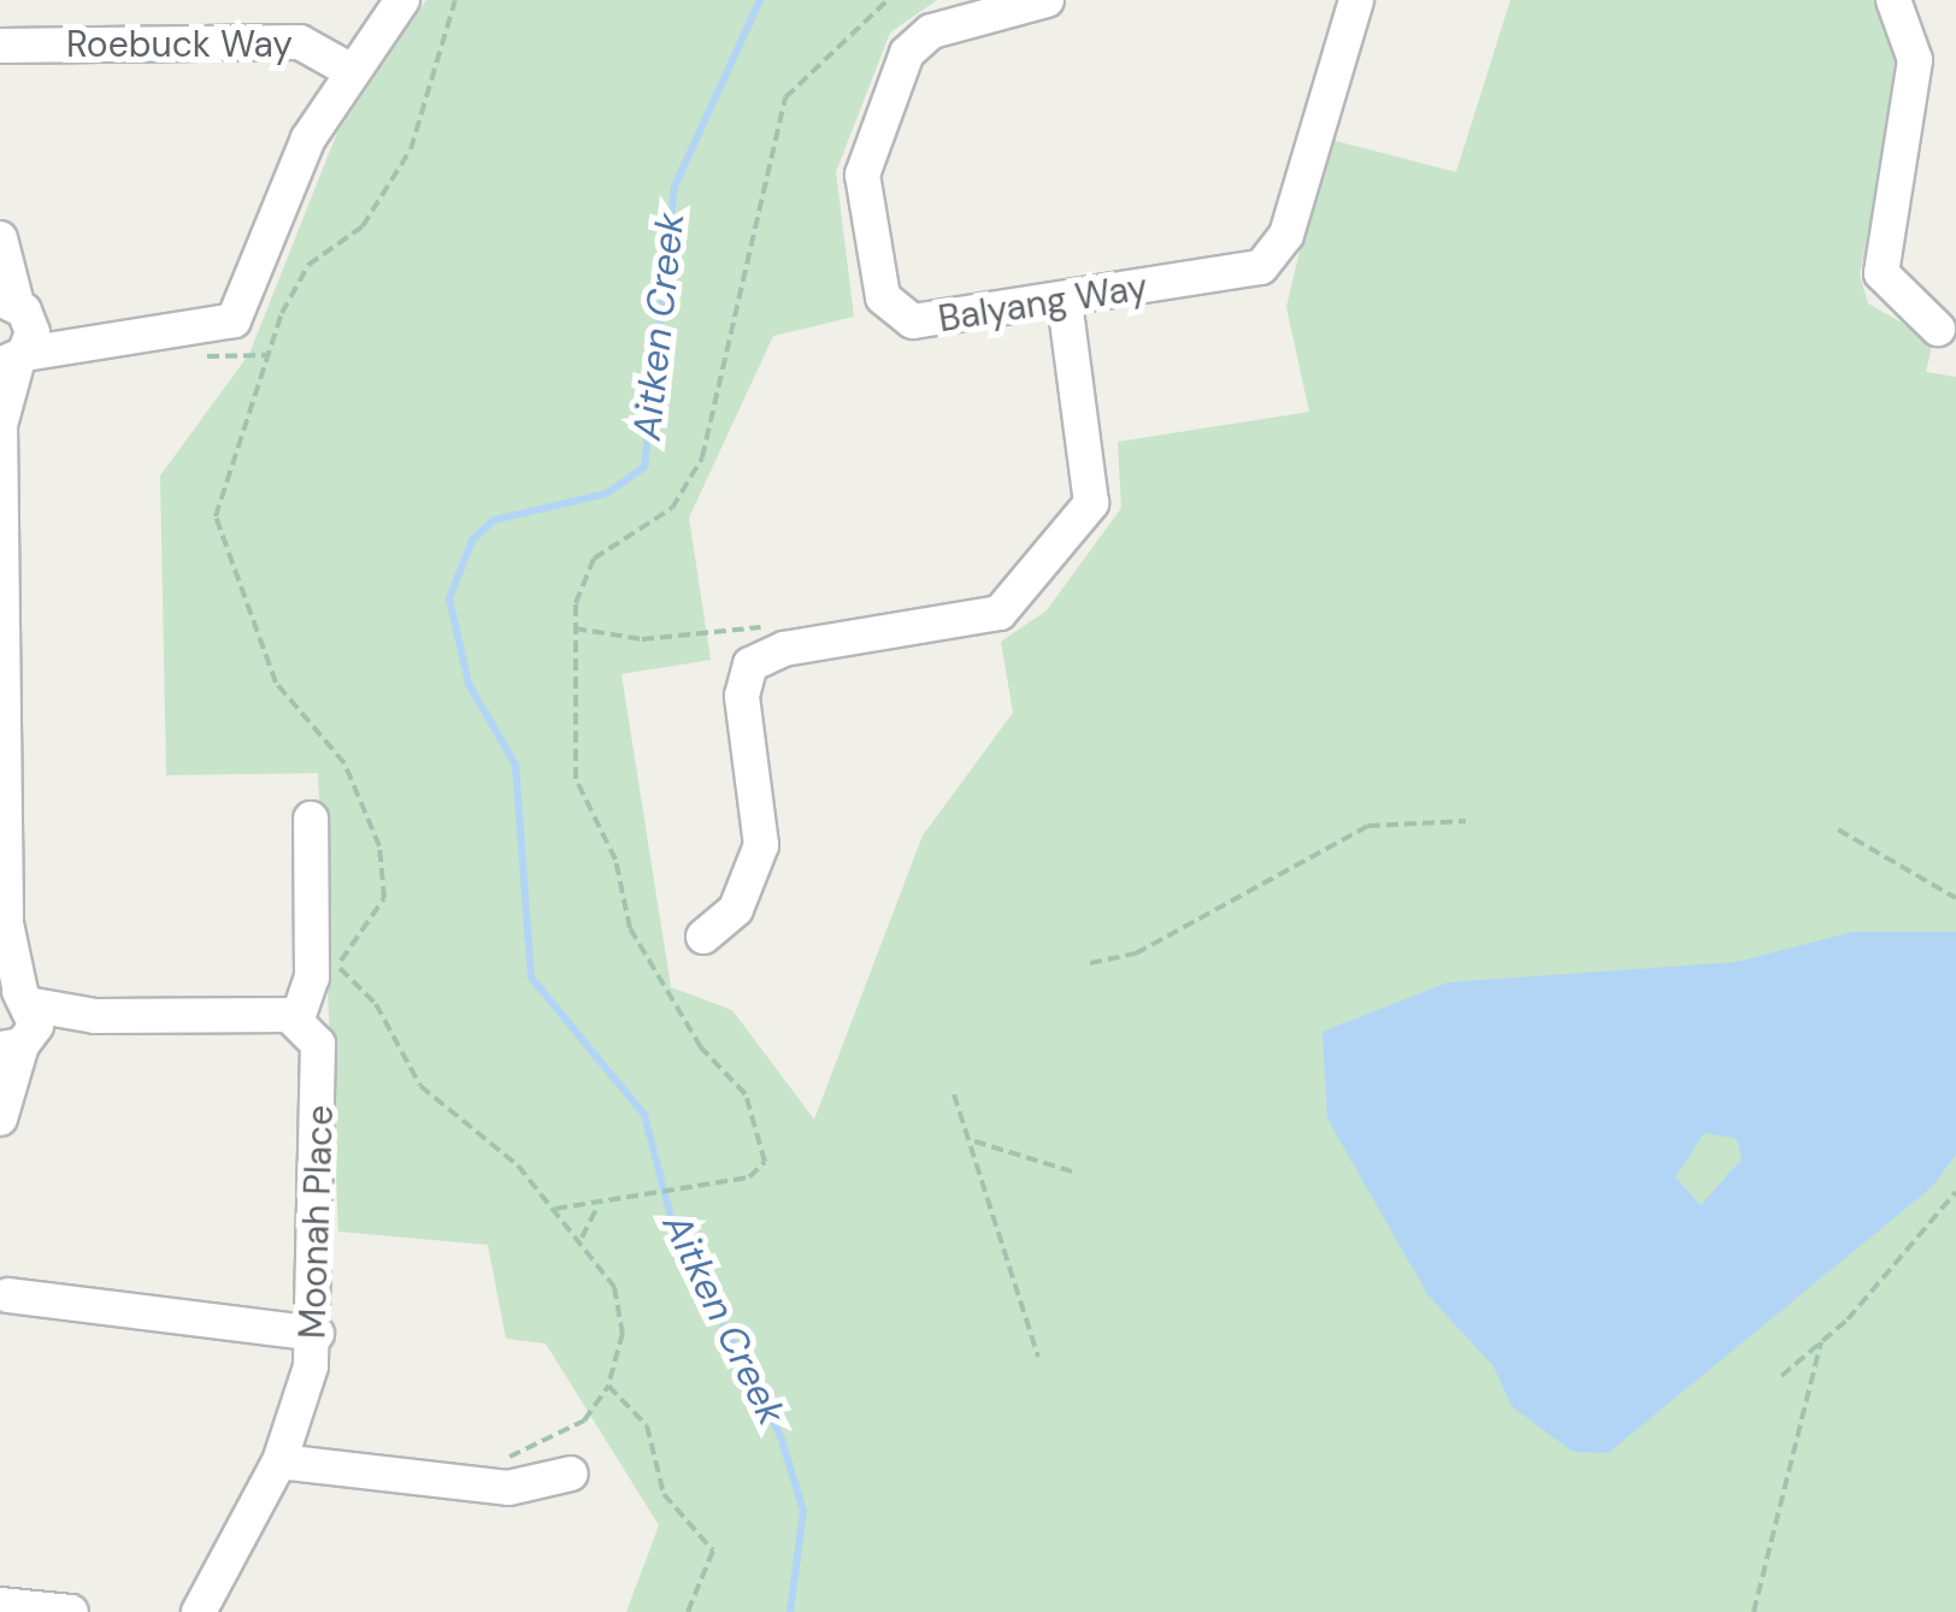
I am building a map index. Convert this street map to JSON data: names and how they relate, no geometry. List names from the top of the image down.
{
  "streets": {
    "street": ["Roebuck Way", "Balyang Way", "Moonah Place"]
  },
  "water": ["Aitken Creek"]
}
